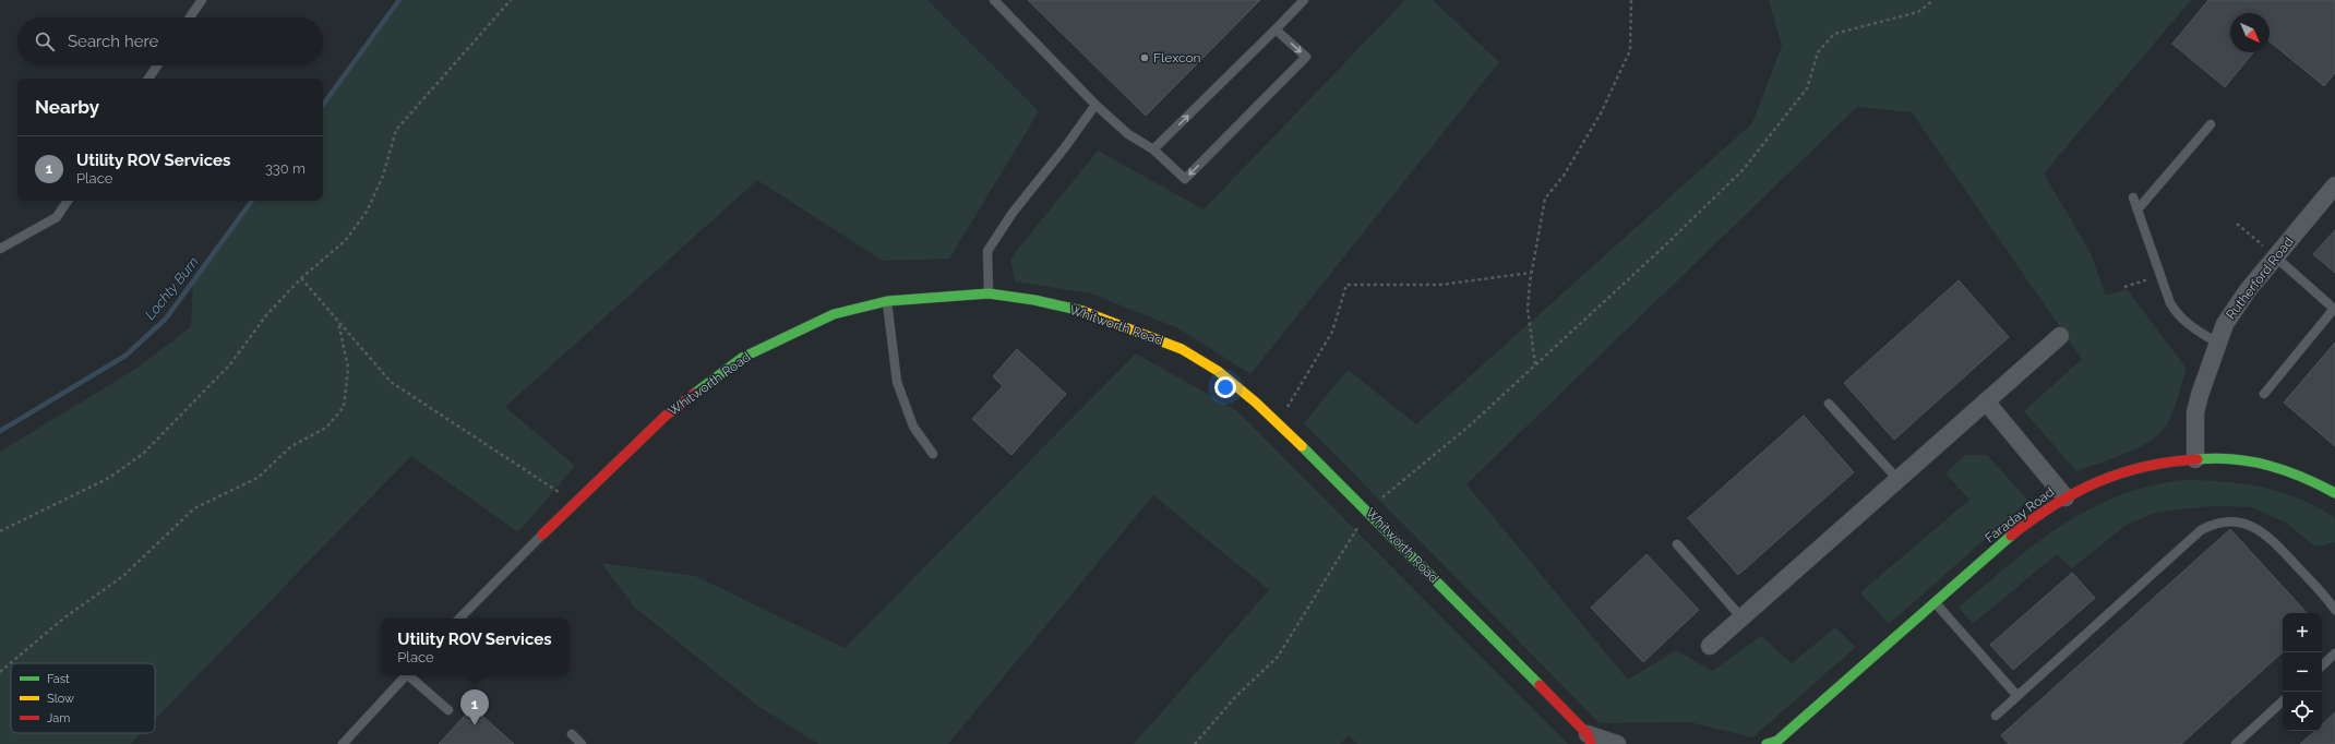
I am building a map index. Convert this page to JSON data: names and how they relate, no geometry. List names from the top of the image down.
{
  "streets": {
    "street": ["Rutherford Road", "Whitworth Road", "Faraday Road"]
  },
  "crossings": [
    ["Rutherford Road", "Faraday Road"]
  ],
  "water": ["Lochty Burn"],
  "places": ["Flexcon"],
  "legend": ["Fast", "Slow", "Jam"],
  "north": "bottom right",
  "page": {
    "search": "Search here",
    "heading": "Nearby",
    "list": [
      {
        "mark": "1",
        "name": "Utility ROV Services",
        "note": "Place",
        "value": "330 m"
      }
    ],
    "map_buttons": ["+", "−"],
    "popup": ["Utility ROV Services", "Place"],
    "pins": "1"
  }
}
